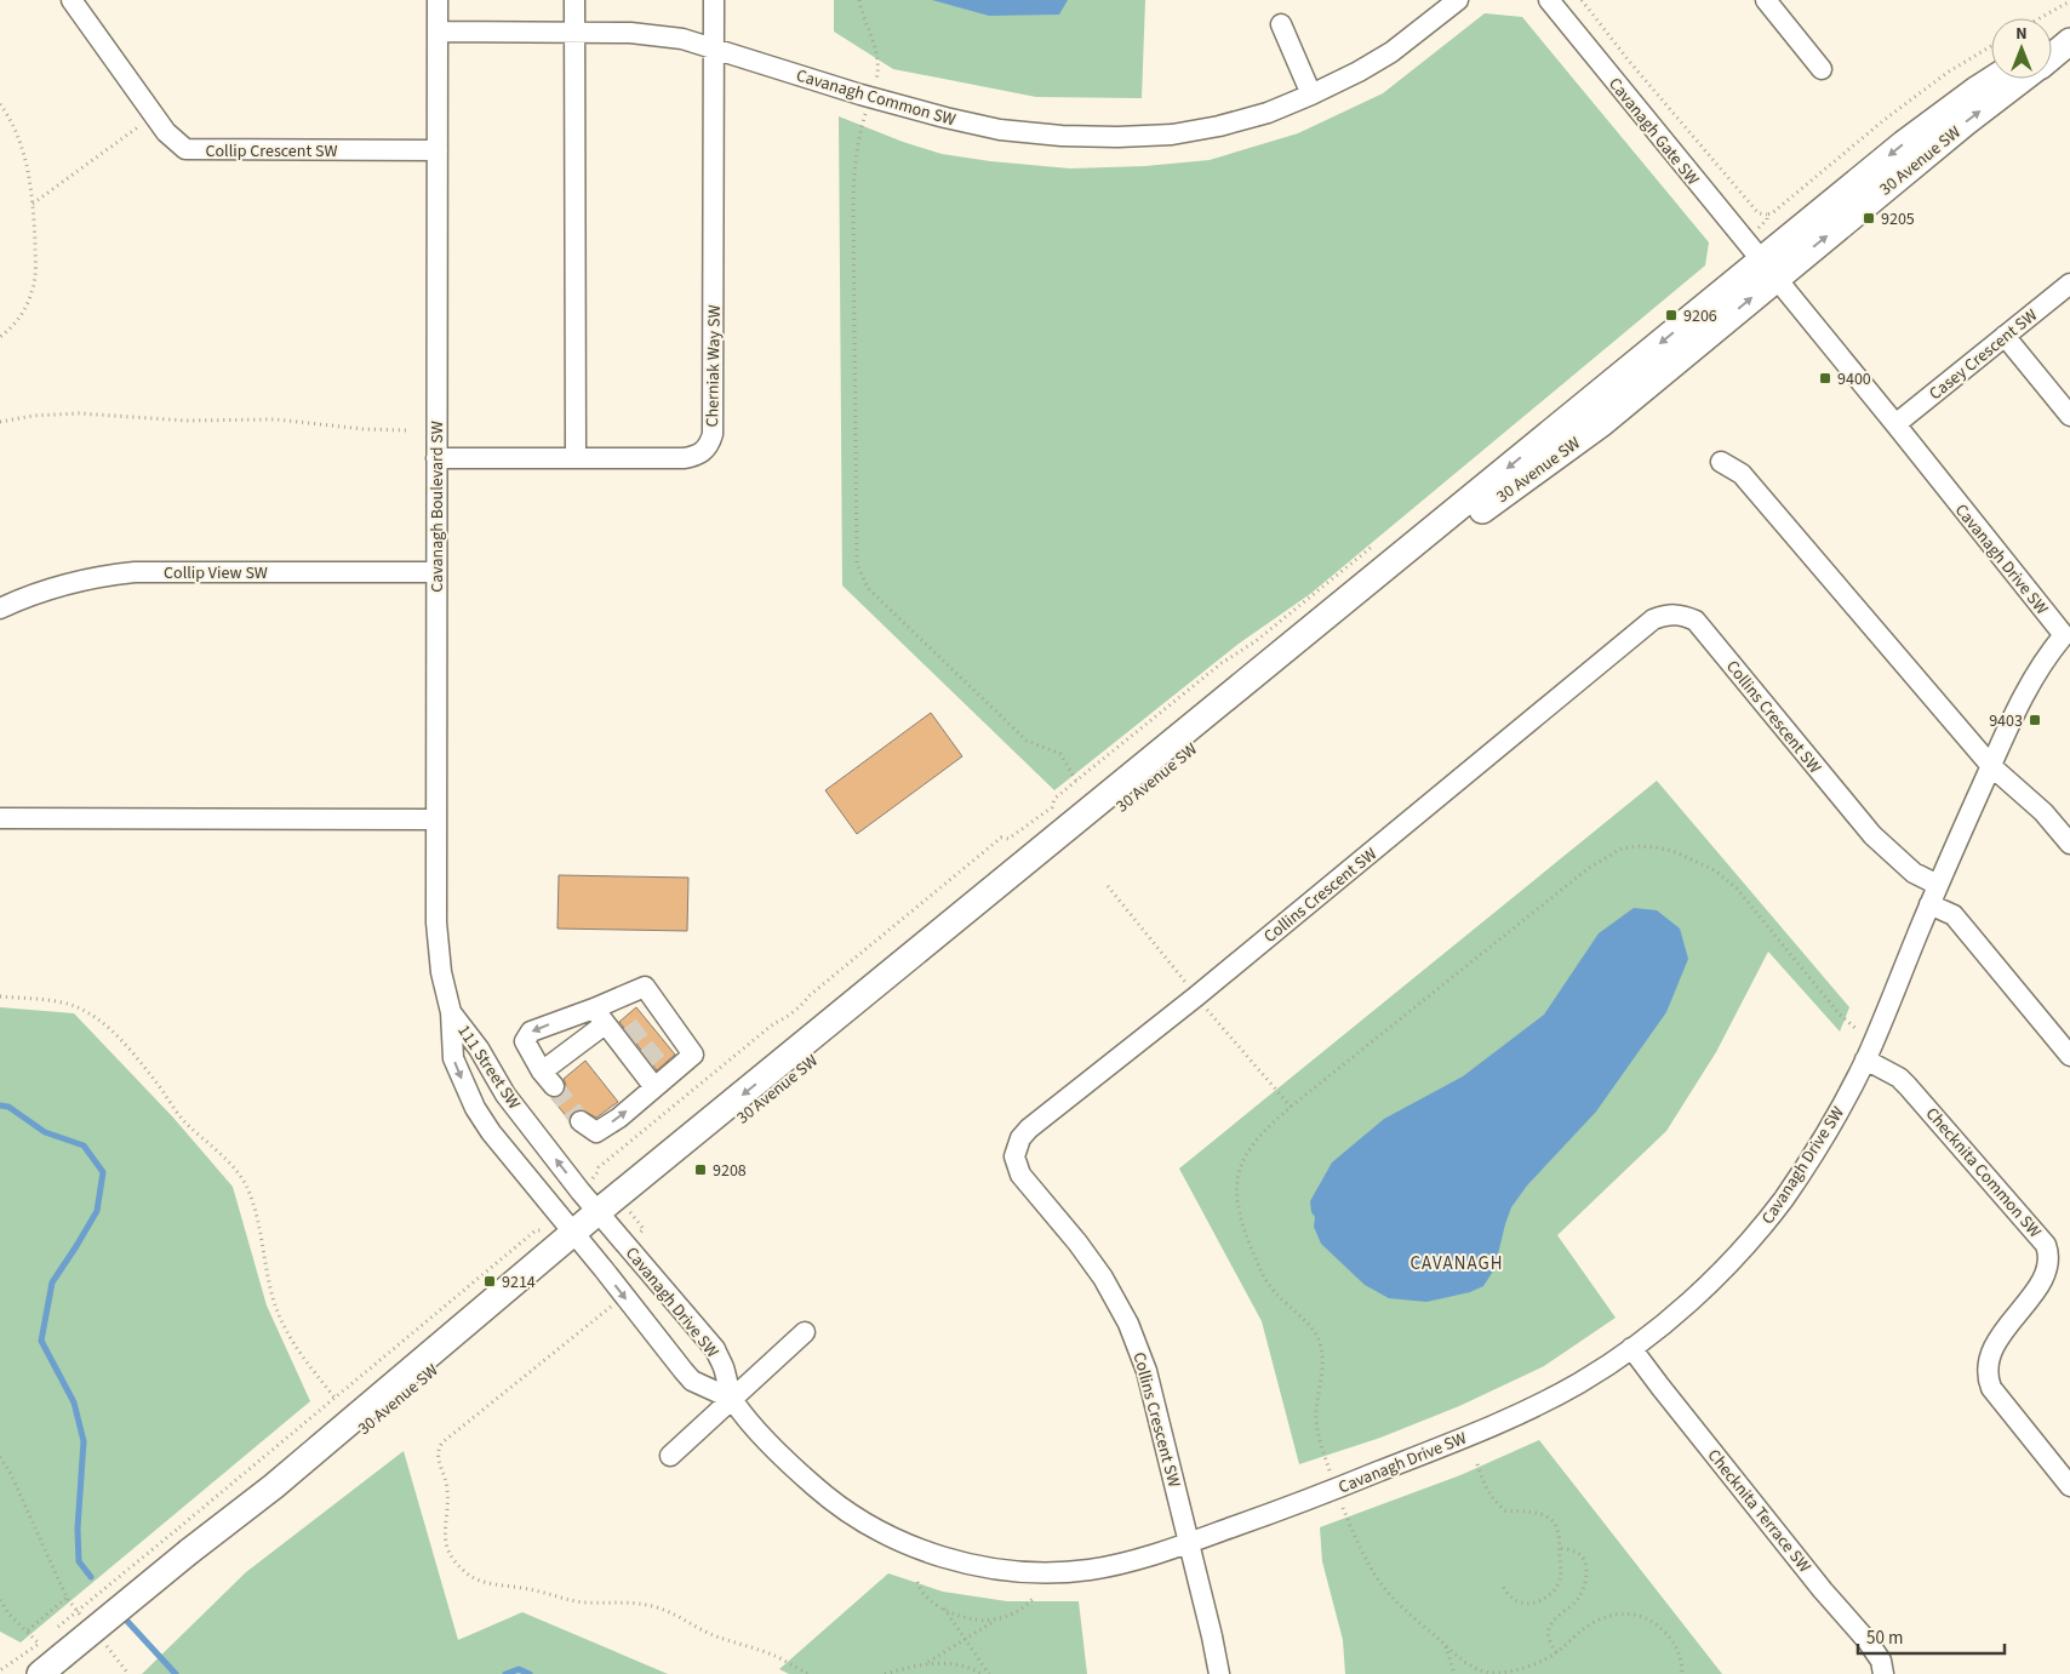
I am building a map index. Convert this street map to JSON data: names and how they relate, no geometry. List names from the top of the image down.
{
  "streets": {
    "main road": ["30 Avenue SW"],
    "street": [
      "Cavanagh Common SW",
      "Cavanagh Gate SW",
      "Collip Crescent SW",
      "Casey Crescent SW",
      "Cherniak Way SW",
      "Cavanagh Boulevard SW",
      "Cavanagh Drive SW",
      "Collip View SW",
      "Collins Crescent SW",
      "111 Street SW",
      "Checknita Common SW",
      "Checknita Terrace SW"
    ]
  },
  "crossings": [
    ["Cavanagh Common SW", "Cherniak Way SW"],
    ["Cavanagh Common SW", "Cavanagh Boulevard SW"],
    ["Cavanagh Gate SW", "30 Avenue SW"],
    ["Cavanagh Gate SW", "Cavanagh Drive SW"],
    ["Collip Crescent SW", "Cavanagh Boulevard SW"],
    ["30 Avenue SW", "Cavanagh Drive SW"],
    ["30 Avenue SW", "111 Street SW"],
    ["Casey Crescent SW", "Cavanagh Drive SW"],
    ["Cherniak Way SW", "Cavanagh Boulevard SW"],
    ["Cavanagh Boulevard SW", "Collip View SW"],
    ["Cavanagh Boulevard SW", "111 Street SW"],
    ["Cavanagh Drive SW", "Collins Crescent SW"],
    ["Cavanagh Drive SW", "111 Street SW"],
    ["Cavanagh Drive SW", "Checknita Common SW"],
    ["Cavanagh Drive SW", "Checknita Terrace SW"]
  ],
  "districts": ["CAVANAGH"],
  "places": {
    "transit": [
      "9205",
      "9206",
      "9400",
      "9403",
      "9208",
      "9214"
    ]
  },
  "scale_bar": "50 m",
  "north": "top"
}
